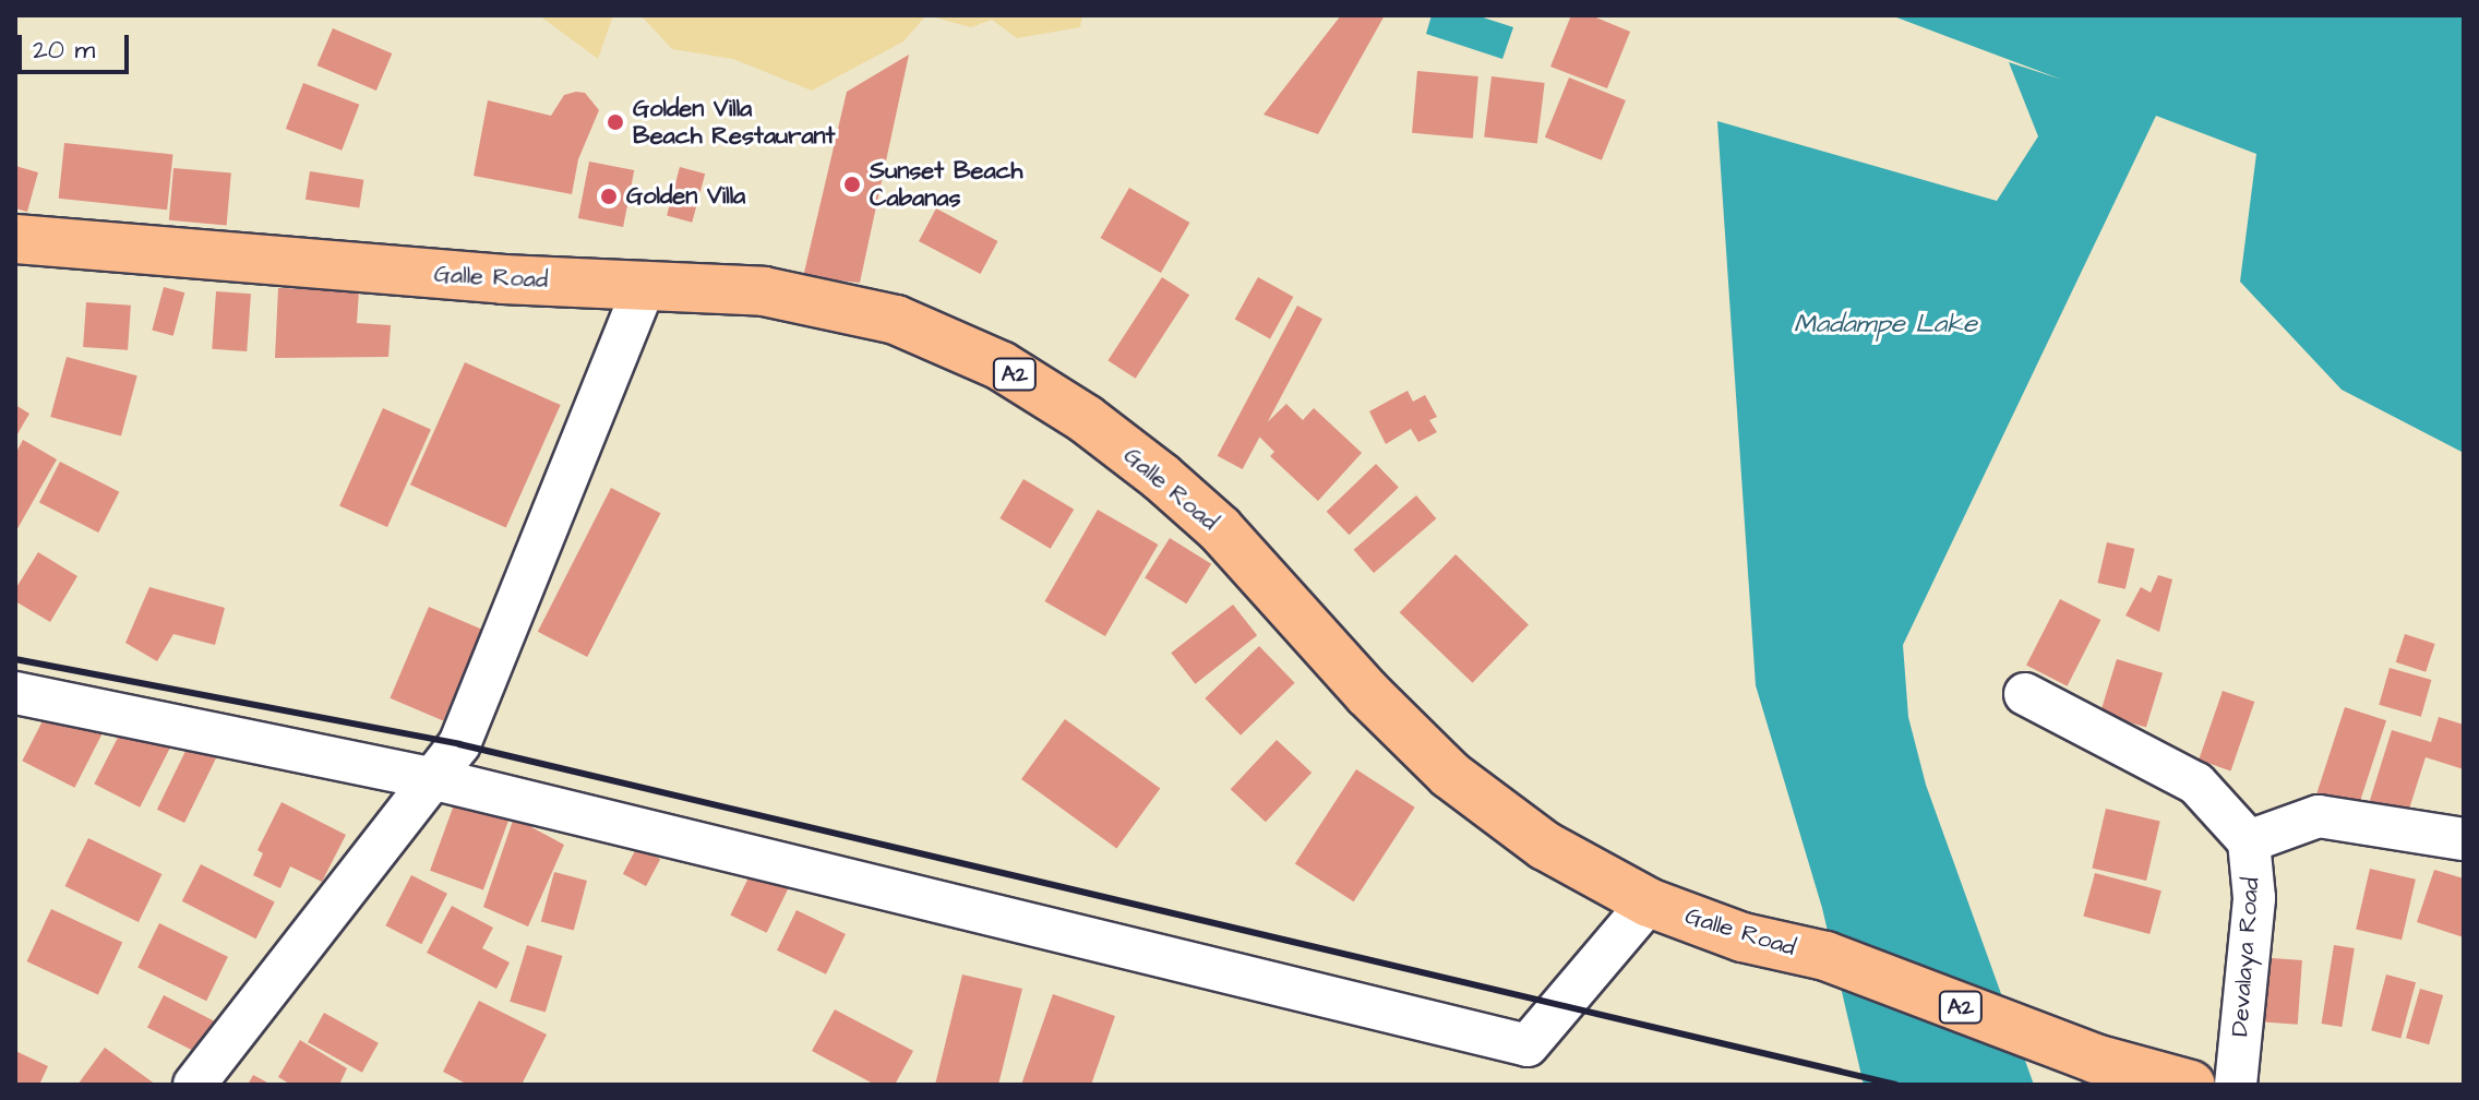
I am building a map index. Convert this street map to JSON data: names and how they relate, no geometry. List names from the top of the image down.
{
  "streets": {
    "highway": ["Galle Road", "A2"],
    "street": ["Devalaya Road"]
  },
  "water": ["Madampe Lake"],
  "places": ["Golden Villa Beach Restaurant", "Sunset Beach Cabanas", "Golden Villa"],
  "scale_bar": "20 m"
}
